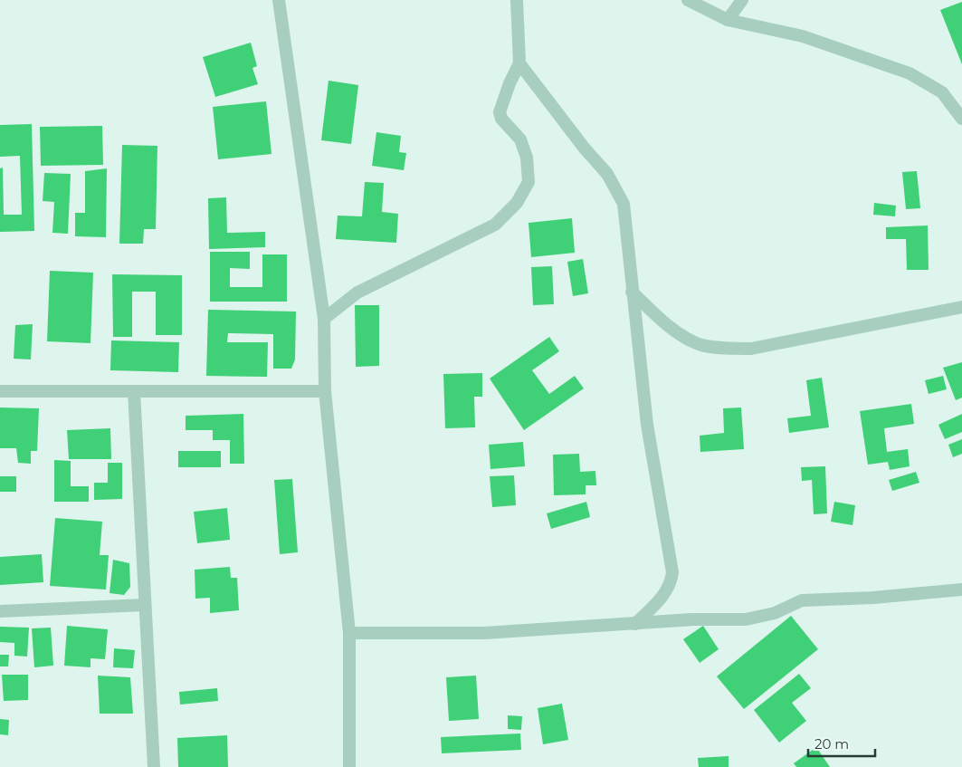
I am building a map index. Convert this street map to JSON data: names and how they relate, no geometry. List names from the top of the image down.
{
  "scale_bar": "20 m"
}
